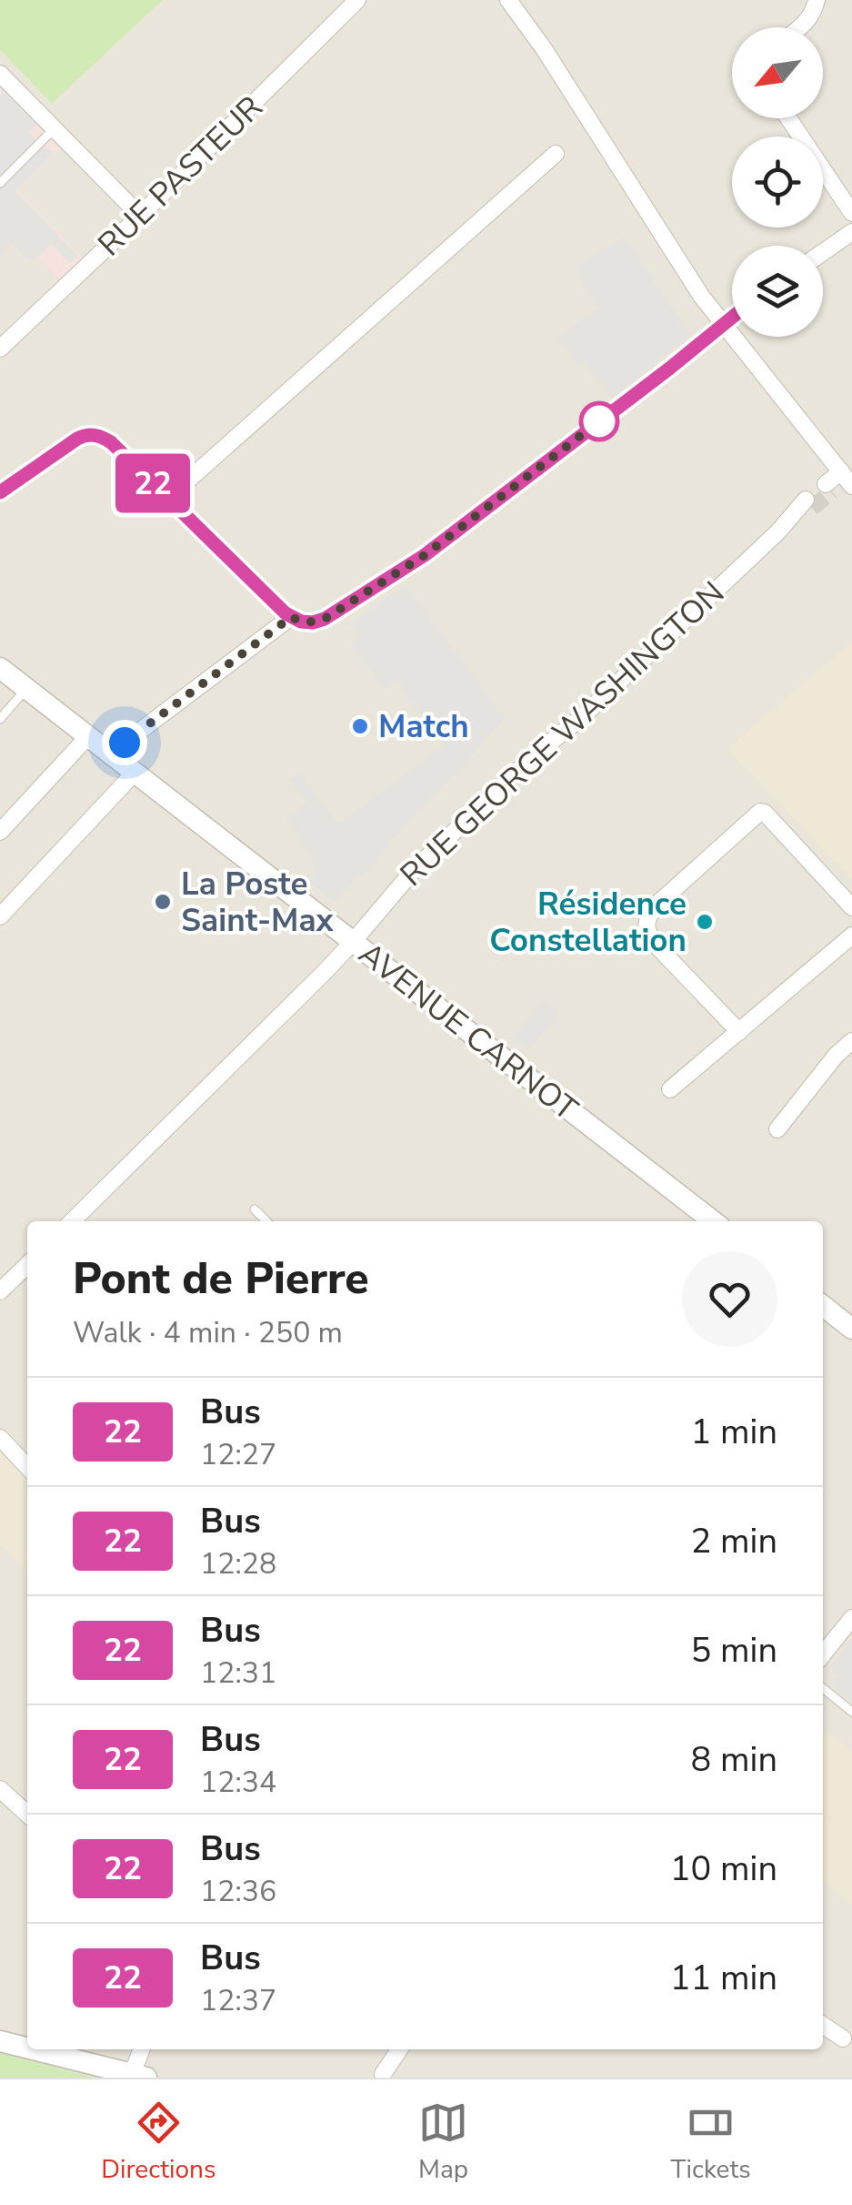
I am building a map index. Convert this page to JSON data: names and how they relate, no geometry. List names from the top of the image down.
{
  "streets": {
    "street": ["RUE PASTEUR", "RUE GEORGE WASHINGTON", "AVENUE CARNOT"]
  },
  "crossings": [
    ["RUE GEORGE WASHINGTON", "AVENUE CARNOT"]
  ],
  "places": ["Match", "La Poste Saint-Max", "Résidence Constellation"],
  "lines": ["bus line 22"],
  "north": "bottom left",
  "page": {
    "on_map": "22",
    "heading": ["Pont de Pierre", "Walk · 4 min · 250 m"],
    "list": [
      {
        "mark": "22",
        "name": "Bus",
        "note": "12:27",
        "value": "1 min"
      },
      {
        "mark": "22",
        "name": "Bus",
        "note": "12:28",
        "value": "2 min"
      },
      {
        "mark": "22",
        "name": "Bus",
        "note": "12:31",
        "value": "5 min"
      },
      {
        "mark": "22",
        "name": "Bus",
        "note": "12:34",
        "value": "8 min"
      },
      {
        "mark": "22",
        "name": "Bus",
        "note": "12:36",
        "value": "10 min"
      },
      {
        "mark": "22",
        "name": "Bus",
        "note": "12:37",
        "value": "11 min"
      }
    ],
    "tabs": ["Directions", "Map", "Tickets"]
  }
}
